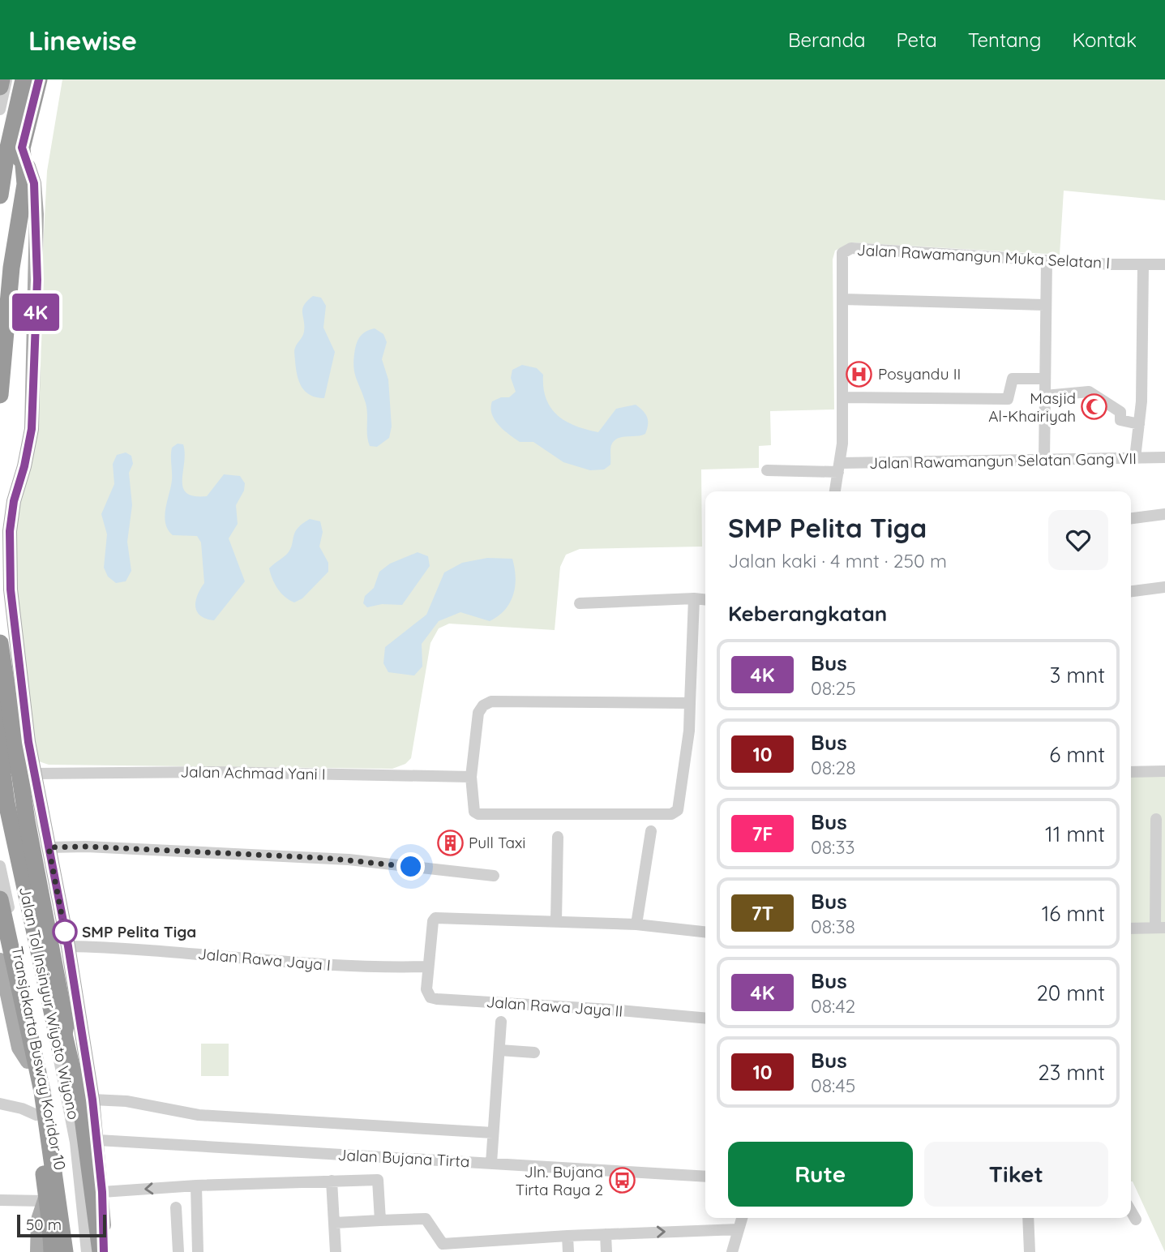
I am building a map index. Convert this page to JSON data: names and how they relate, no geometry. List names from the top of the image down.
{
  "streets": {
    "highway": ["Jalan Tol Insinyur Wiyoto Wiyono"],
    "street": [
      "Jalan Rawamangun Muka Selatan I",
      "Jalan Rawamangun Selatan Gang VII",
      "Jalan Achmad Yani I",
      "Jalan Rawa Jaya I",
      "Jalan Rawa Jaya II",
      "Transjakarta Busway Koridor 10",
      "Jalan Bujana Tirta"
    ]
  },
  "crossings": [
    ["Jalan Rawamangun Muka Selatan I", "Jalan Rawamangun Selatan Gang VII"],
    ["Jalan Rawa Jaya I", "Jalan Rawa Jaya II"],
    ["Jalan Tol Insinyur Wiyoto Wiyono", "Transjakarta Busway Koridor 10"]
  ],
  "places": {
    "hospital": ["Posyandu II"],
    "mosque": ["Masjid Al-Khairiyah"],
    "building": ["Pull Taxi"],
    "other": ["SMP Pelita Tiga"],
    "bus stop": ["Jln. Bujana Tirta Raya 2"]
  },
  "lines": ["bus line 4K"],
  "scale_bar": "50 m",
  "page": {
    "header": "Linewise",
    "nav": [
      "Beranda",
      "Peta",
      "Tentang",
      "Kontak"
    ],
    "on_map": "4K",
    "heading": [
      ["SMP Pelita Tiga", "Jalan kaki · 4 mnt · 250 m"],
      "Keberangkatan"
    ],
    "list": [
      {
        "mark": "4K",
        "name": "Bus",
        "note": "08:25",
        "value": "3 mnt"
      },
      {
        "mark": "10",
        "name": "Bus",
        "note": "08:28",
        "value": "6 mnt"
      },
      {
        "mark": "7F",
        "name": "Bus",
        "note": "08:33",
        "value": "11 mnt"
      },
      {
        "mark": "7T",
        "name": "Bus",
        "note": "08:38",
        "value": "16 mnt"
      },
      {
        "mark": "4K",
        "name": "Bus",
        "note": "08:42",
        "value": "20 mnt"
      },
      {
        "mark": "10",
        "name": "Bus",
        "note": "08:45",
        "value": "23 mnt"
      }
    ],
    "buttons": ["Rute", "Tiket"],
    "scale": "50 m"
  }
}
